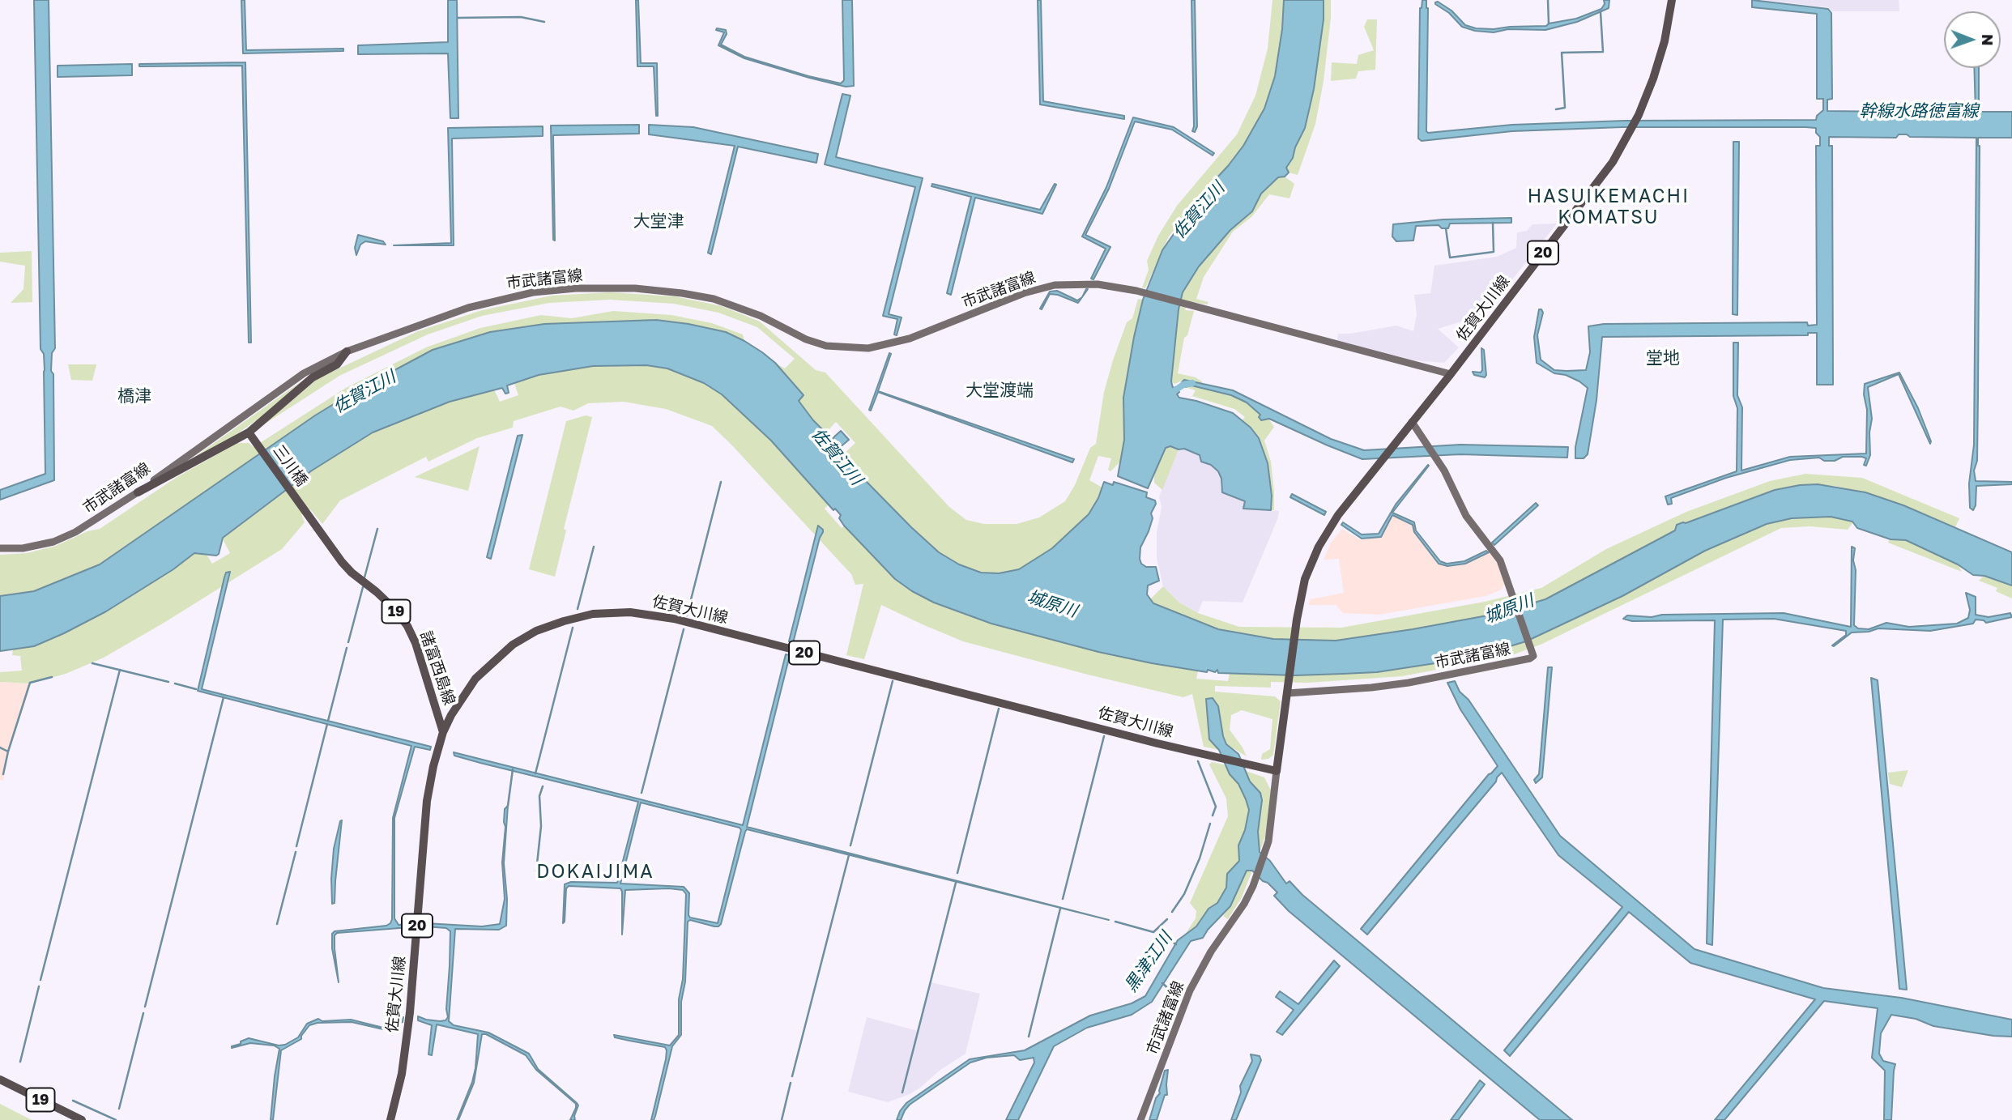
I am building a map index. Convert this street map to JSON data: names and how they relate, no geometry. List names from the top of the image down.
{
  "streets": {
    "main road": [
      "20",
      "市武諸富線",
      "佐賀大川線",
      "三川橋",
      "19",
      "諸富西島線"
    ]
  },
  "crossings": [
    ["20", "市武諸富線"],
    ["20", "佐賀大川線"],
    ["市武諸富線", "佐賀大川線"],
    ["佐賀大川線", "諸富西島線"],
    ["三川橋", "諸富西島線"]
  ],
  "districts": [
    "HASUIKEMACHI KOMATSU",
    "大堂津",
    "堂地",
    "大堂渡端",
    "橋津",
    "DOKAIJIMA"
  ],
  "water": [
    "幹線水路徳富線",
    "佐賀江川",
    "城原川",
    "黒津江川"
  ],
  "north": "right"
}
